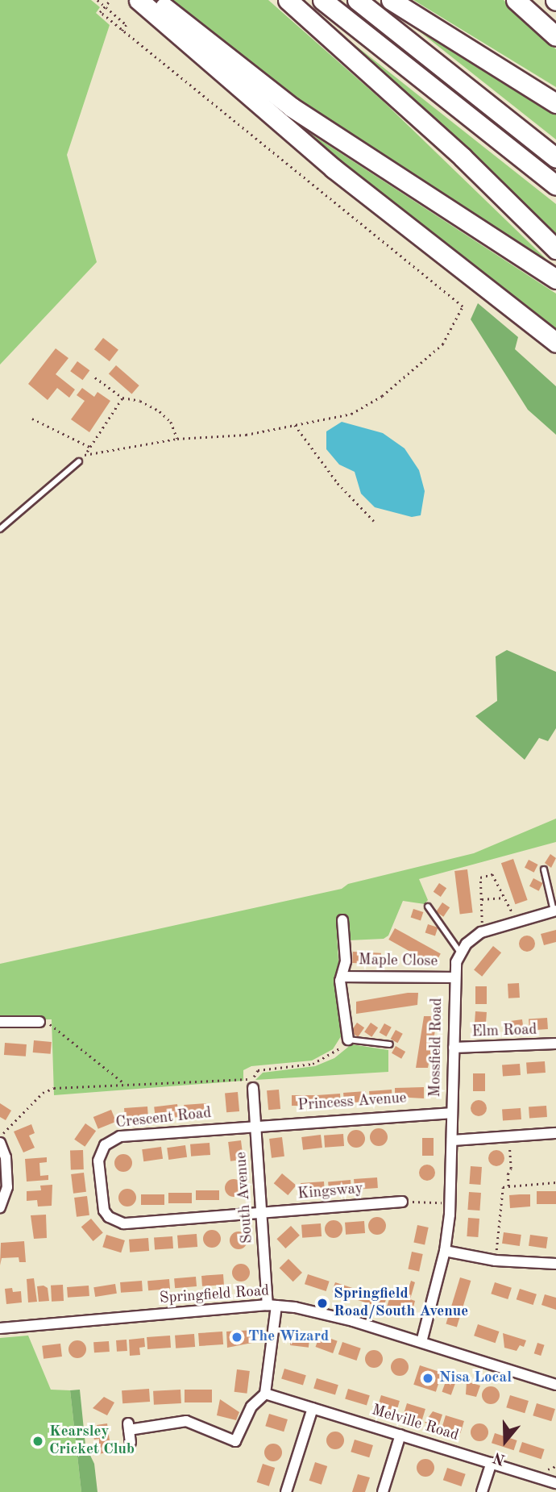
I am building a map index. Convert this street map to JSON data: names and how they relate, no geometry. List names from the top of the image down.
{
  "streets": {
    "street": [
      "Maple Close",
      "Elm Road",
      "Mossfield Road",
      "Princess Avenue",
      "Crescent Road",
      "Kingsway",
      "South Avenue",
      "Springfield Road",
      "Melville Road"
    ]
  },
  "crossings": [
    ["Maple Close", "Mossfield Road"],
    ["Elm Road", "Mossfield Road"],
    ["Mossfield Road", "Princess Avenue"],
    ["Mossfield Road", "Springfield Road"],
    ["Princess Avenue", "Crescent Road"],
    ["Princess Avenue", "South Avenue"],
    ["Crescent Road", "Kingsway"],
    ["Crescent Road", "South Avenue"],
    ["Kingsway", "South Avenue"],
    ["South Avenue", "Springfield Road"],
    ["South Avenue", "Melville Road"]
  ],
  "places": [
    "Springfield Road/South Avenue",
    "The Wizard",
    "Nisa Local",
    "Kearsley Cricket Club"
  ],
  "north": "bottom"
}
